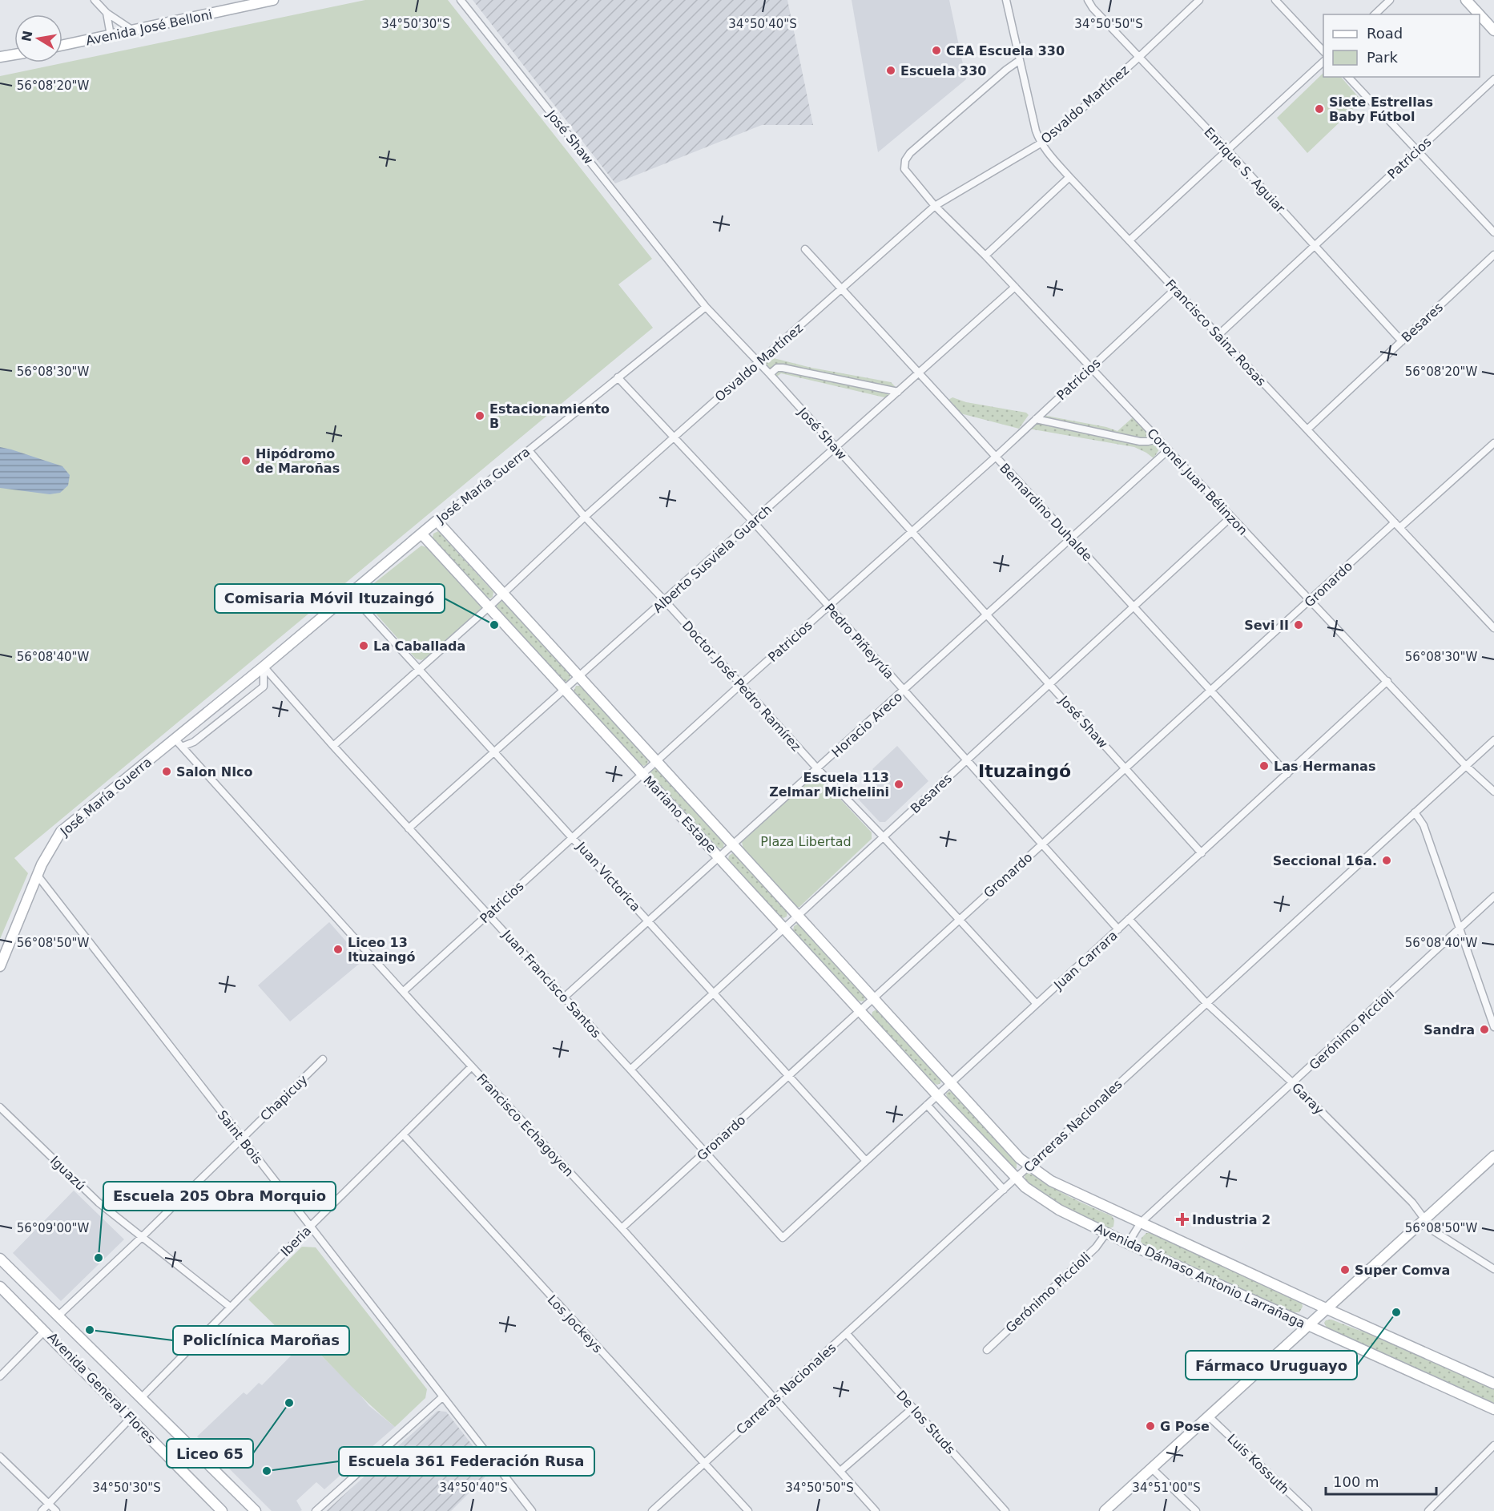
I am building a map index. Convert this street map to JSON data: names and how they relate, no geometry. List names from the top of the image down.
{
  "streets": {
    "street": [
      "Avenida José Belloni",
      "Osvaldo Martínez",
      "José Shaw",
      "Patricios",
      "Enrique S. Aguiar",
      "Besares",
      "Francisco Sainz Rosas",
      "Coronel Juan Bélinzon",
      "José María Guerra",
      "Bernardino Duhalde",
      "Alberto Susviela Guarch",
      "Gronardo",
      "Pedro Piñeyrúa",
      "Doctor José Pedro Ramírez",
      "Horacio Areco",
      "Mariano Estape",
      "Juan Victorica",
      "Juan Carrara",
      "Juan Francisco Santos",
      "Gerónimo Piccioli",
      "Chapicuy",
      "Garay",
      "Francisco Echagoyen",
      "Carreras Nacionales",
      "Saint Bois",
      "Iguazú",
      "Iberia",
      "Avenida Dámaso Antonio Larrañaga",
      "Los Jockeys",
      "Avenida General Flores",
      "De los Studs",
      "Luis Kossuth"
    ]
  },
  "crossings": [
    ["Osvaldo Martínez", "José Shaw"],
    ["Osvaldo Martínez", "Enrique S. Aguiar"],
    ["Osvaldo Martínez", "Francisco Sainz Rosas"],
    ["Osvaldo Martínez", "Coronel Juan Bélinzon"],
    ["Osvaldo Martínez", "Bernardino Duhalde"],
    ["Osvaldo Martínez", "Pedro Piñeyrúa"],
    ["Osvaldo Martínez", "Doctor José Pedro Ramírez"],
    ["Osvaldo Martínez", "Mariano Estape"],
    ["Osvaldo Martínez", "Juan Victorica"],
    ["Osvaldo Martínez", "Juan Francisco Santos"],
    ["José Shaw", "Patricios"],
    ["José Shaw", "Besares"],
    ["José Shaw", "José María Guerra"],
    ["José Shaw", "Alberto Susviela Guarch"],
    ["José Shaw", "Gronardo"],
    ["José Shaw", "Horacio Areco"],
    ["José Shaw", "Juan Carrara"],
    ["Patricios", "Enrique S. Aguiar"],
    ["Patricios", "Francisco Sainz Rosas"],
    ["Patricios", "Coronel Juan Bélinzon"],
    ["Patricios", "Bernardino Duhalde"],
    ["Patricios", "Pedro Piñeyrúa"],
    ["Patricios", "Doctor José Pedro Ramírez"],
    ["Patricios", "Mariano Estape"],
    ["Patricios", "Juan Victorica"],
    ["Patricios", "Juan Francisco Santos"],
    ["Patricios", "Francisco Echagoyen"],
    ["Enrique S. Aguiar", "Besares"],
    ["Besares", "Francisco Sainz Rosas"],
    ["Besares", "Coronel Juan Bélinzon"],
    ["Besares", "Bernardino Duhalde"],
    ["Besares", "Pedro Piñeyrúa"],
    ["Besares", "Doctor José Pedro Ramírez"],
    ["Besares", "Mariano Estape"],
    ["Besares", "Juan Victorica"],
    ["Besares", "Juan Francisco Santos"],
    ["Francisco Sainz Rosas", "Coronel Juan Bélinzon"],
    ["Francisco Sainz Rosas", "Gronardo"],
    ["Coronel Juan Bélinzon", "Alberto Susviela Guarch"],
    ["Coronel Juan Bélinzon", "Gronardo"],
    ["Coronel Juan Bélinzon", "Horacio Areco"],
    ["Coronel Juan Bélinzon", "Juan Carrara"],
    ["Coronel Juan Bélinzon", "Carreras Nacionales"],
    ["José María Guerra", "Pedro Piñeyrúa"],
    ["José María Guerra", "Doctor José Pedro Ramírez"],
    ["José María Guerra", "Mariano Estape"],
    ["José María Guerra", "Juan Victorica"],
    ["José María Guerra", "Juan Francisco Santos"],
    ["José María Guerra", "Francisco Echagoyen"],
    ["José María Guerra", "Saint Bois"],
    ["Bernardino Duhalde", "Alberto Susviela Guarch"],
    ["Bernardino Duhalde", "Gronardo"],
    ["Bernardino Duhalde", "Horacio Areco"],
    ["Bernardino Duhalde", "Juan Carrara"],
    ["Alberto Susviela Guarch", "Pedro Piñeyrúa"],
    ["Alberto Susviela Guarch", "Doctor José Pedro Ramírez"],
    ["Alberto Susviela Guarch", "Mariano Estape"],
    ["Alberto Susviela Guarch", "Juan Victorica"],
    ["Alberto Susviela Guarch", "Juan Francisco Santos"],
    ["Gronardo", "Pedro Piñeyrúa"],
    ["Gronardo", "Doctor José Pedro Ramírez"],
    ["Gronardo", "Mariano Estape"],
    ["Gronardo", "Juan Victorica"],
    ["Gronardo", "Juan Francisco Santos"],
    ["Gronardo", "Francisco Echagoyen"],
    ["Pedro Piñeyrúa", "Horacio Areco"],
    ["Pedro Piñeyrúa", "Juan Carrara"],
    ["Doctor José Pedro Ramírez", "Horacio Areco"],
    ["Doctor José Pedro Ramírez", "Juan Carrara"],
    ["Horacio Areco", "Mariano Estape"],
    ["Horacio Areco", "Juan Victorica"],
    ["Horacio Areco", "Juan Francisco Santos"],
    ["Mariano Estape", "Juan Carrara"],
    ["Mariano Estape", "Avenida Dámaso Antonio Larrañaga"],
    ["Juan Victorica", "Juan Carrara"],
    ["Juan Carrara", "Juan Francisco Santos"],
    ["Juan Carrara", "Garay"],
    ["Juan Carrara", "Avenida Dámaso Antonio Larrañaga"],
    ["Gerónimo Piccioli", "Garay"],
    ["Gerónimo Piccioli", "Avenida Dámaso Antonio Larrañaga"],
    ["Chapicuy", "Saint Bois"],
    ["Chapicuy", "Iguazú"],
    ["Chapicuy", "Avenida General Flores"],
    ["Garay", "Carreras Nacionales"],
    ["Francisco Echagoyen", "Carreras Nacionales"],
    ["Francisco Echagoyen", "Iberia"],
    ["Carreras Nacionales", "Avenida Dámaso Antonio Larrañaga"],
    ["Carreras Nacionales", "Los Jockeys"],
    ["Carreras Nacionales", "De los Studs"],
    ["Saint Bois", "Iberia"],
    ["Iguazú", "Iberia"],
    ["Iberia", "Los Jockeys"],
    ["Iberia", "Avenida General Flores"]
  ],
  "districts": ["Ituzaingó"],
  "parks": ["Plaza Libertad"],
  "places": {
    "other": [
      "CEA Escuela 330",
      "Escuela 330",
      "Siete Estrellas Baby Fútbol",
      "Estacionamiento B",
      "Hipódromo de Maroñas",
      "Comisaria Móvil Ituzaingó",
      "Sevi II",
      "La Caballada",
      "Las Hermanas",
      "Salon NIco",
      "Escuela 113 Zelmar Michelini",
      "Seccional 16a.",
      "Liceo 13 Ituzaingó",
      "Sandra",
      "Escuela 205 Obra Morquio",
      "Super Comva",
      "Fármaco Uruguayo",
      "Policlínica Maroñas",
      "Liceo 65",
      "G Pose",
      "Escuela 361 Federación Rusa"
    ],
    "health": ["Industria 2"]
  },
  "legend": ["Road", "Park"],
  "scale_bar": "100 m",
  "north": "left",
  "coordinates": [
    "34°50'30\"S",
    "34°50'40\"S",
    "34°50'50\"S",
    "56°08'20\"W",
    "56°08'30\"W",
    "56°08'40\"W",
    "56°08'50\"W",
    "56°09'00\"W",
    "34°51'00\"S"
  ]
}
